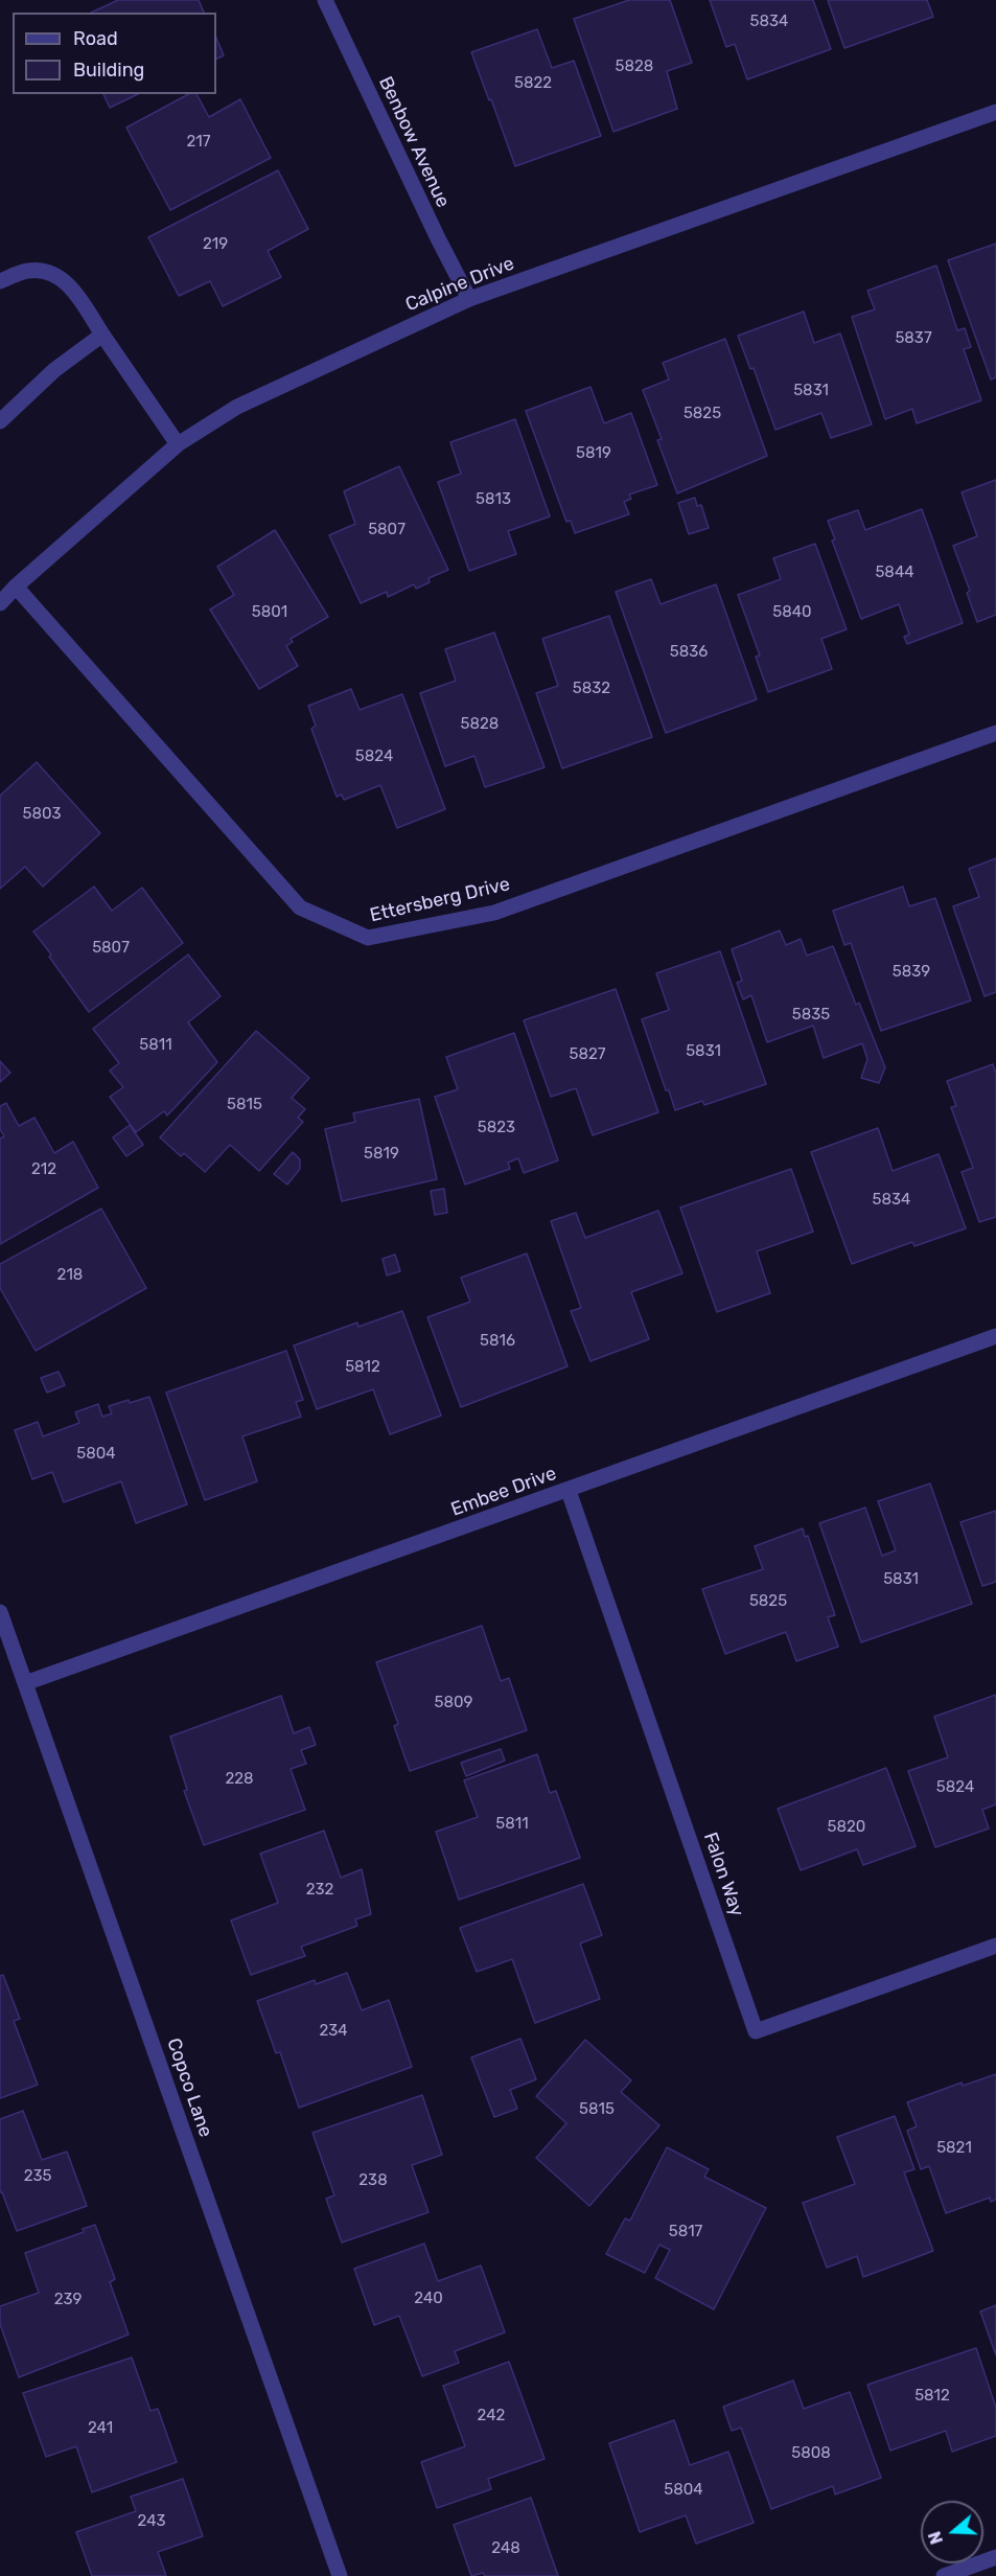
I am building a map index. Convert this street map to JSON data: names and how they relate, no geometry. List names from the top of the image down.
{
  "streets": {
    "street": [
      "Benbow Avenue",
      "Calpine Drive",
      "Ettersberg Drive",
      "Embee Drive",
      "Falon Way",
      "Copco Lane"
    ]
  },
  "crossings": [
    ["Benbow Avenue", "Calpine Drive"],
    ["Calpine Drive", "Ettersberg Drive"],
    ["Embee Drive", "Falon Way"],
    ["Embee Drive", "Copco Lane"]
  ],
  "house_numbers": [
    "5834",
    "5828",
    "5822",
    "217",
    "219",
    "5837",
    "5831",
    "5825",
    "5819",
    "5813",
    "5807",
    "5844",
    "5801",
    "5840",
    "5836",
    "5832",
    "5828",
    "5824",
    "5803",
    "5807",
    "5839",
    "5835",
    "5811",
    "5831",
    "5827",
    "5815",
    "5823",
    "5819",
    "212",
    "5834",
    "218",
    "5816",
    "5812",
    "5804",
    "5831",
    "5825",
    "5809",
    "228",
    "5824",
    "5811",
    "5820",
    "232",
    "234",
    "5815",
    "5821",
    "235",
    "238",
    "5817",
    "240",
    "239",
    "5812",
    "242",
    "241",
    "5808",
    "5804",
    "243",
    "248"
  ],
  "legend": ["Road", "Building"],
  "north": "left"
}
